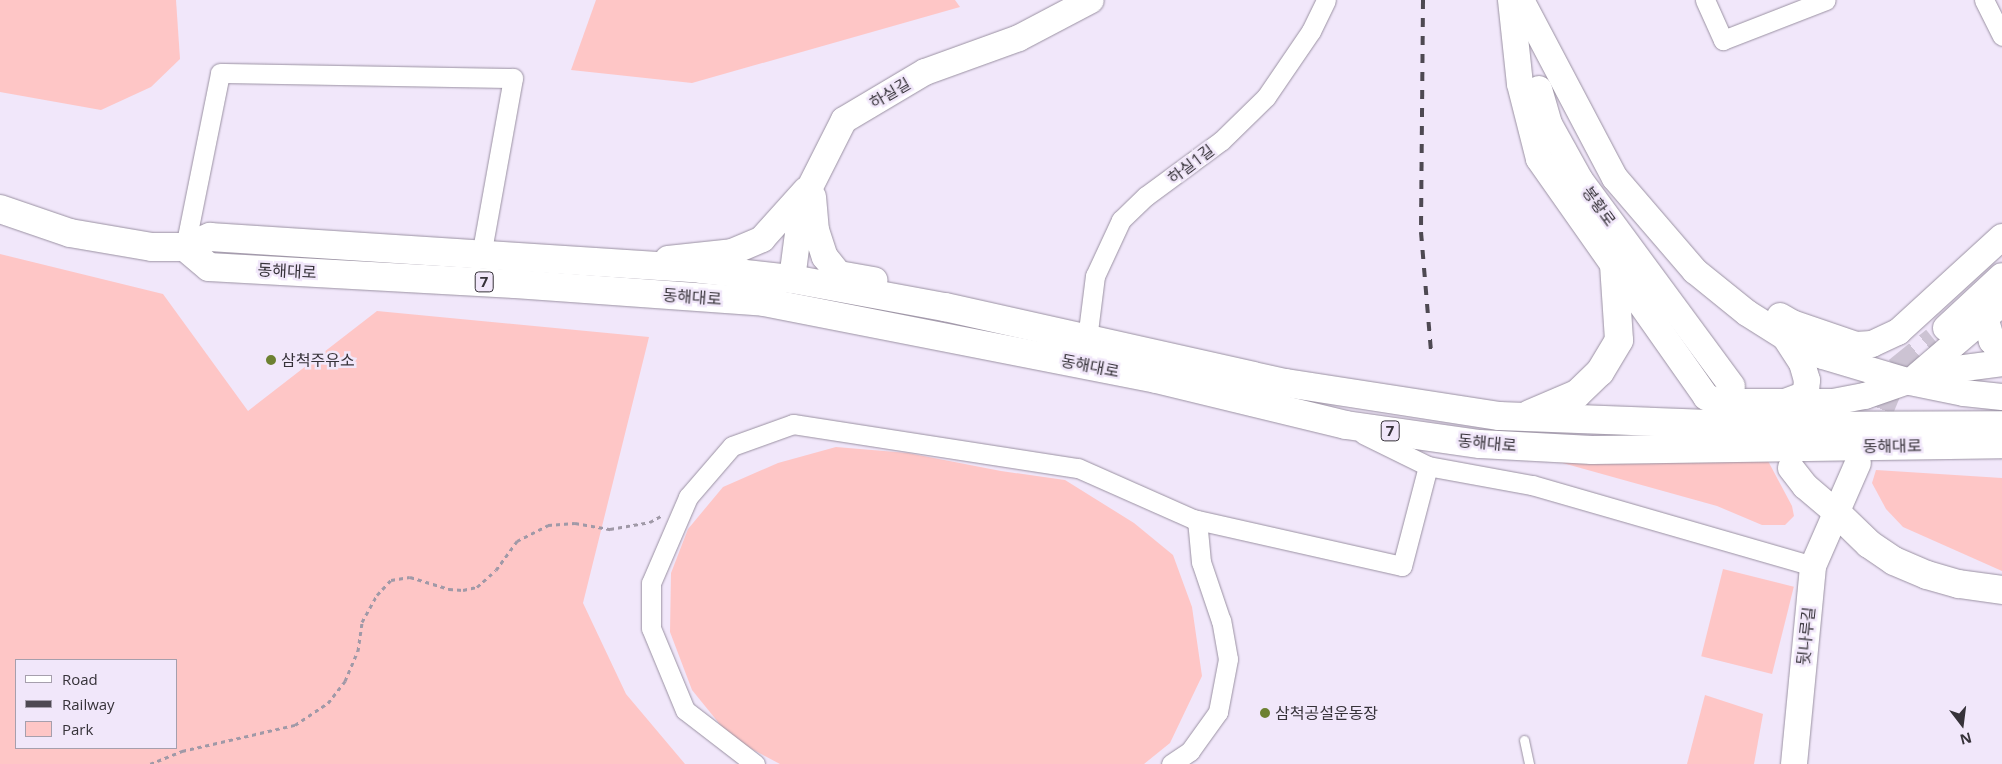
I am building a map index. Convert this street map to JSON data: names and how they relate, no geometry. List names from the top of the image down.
{
  "streets": {
    "main road": ["동해대로", "7"],
    "street": [
      "하실길",
      "하실1길",
      "봉황로",
      "뒷나루길"
    ]
  },
  "crossings": [
    ["하실길", "동해대로"],
    ["하실1길", "동해대로"]
  ],
  "places": ["삼척주유소", "삼척공설운동장"],
  "legend": ["Road", "Railway", "Park"],
  "north": "bottom"
}
